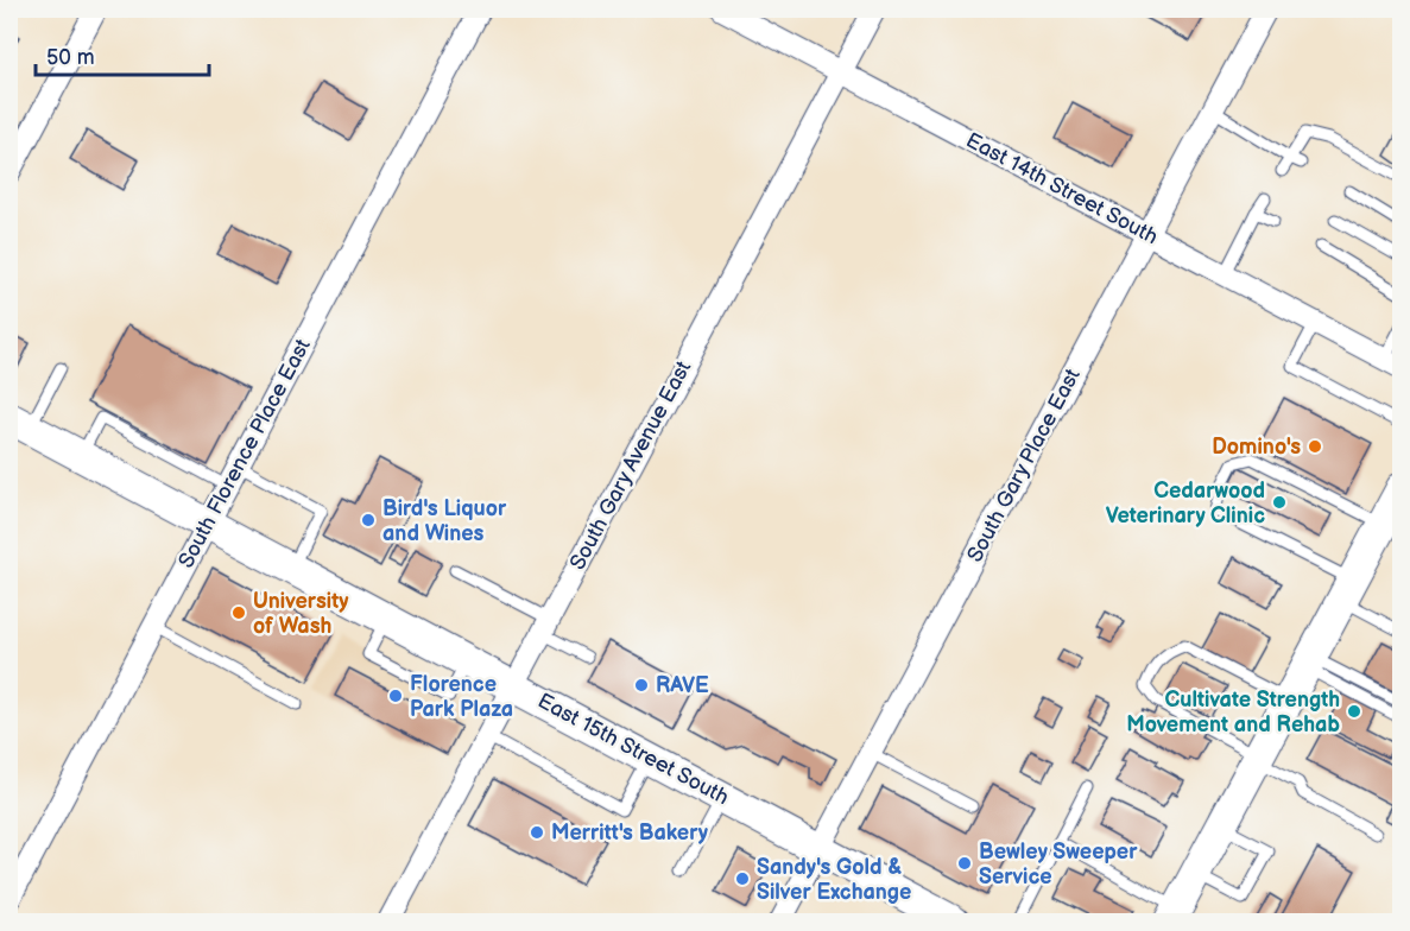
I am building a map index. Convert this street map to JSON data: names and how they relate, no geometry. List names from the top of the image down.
{
  "streets": {
    "main road": ["East 15th Street South"],
    "street": [
      "East 14th Street South",
      "South Florence Place East",
      "South Gary Avenue East",
      "South Gary Place East"
    ]
  },
  "crossings": [
    ["East 14th Street South", "South Gary Avenue East"],
    ["East 14th Street South", "South Gary Place East"],
    ["South Florence Place East", "East 15th Street South"],
    ["South Gary Avenue East", "East 15th Street South"],
    ["South Gary Place East", "East 15th Street South"]
  ],
  "places": [
    "Domino's",
    "Cedarwood Veterinary Clinic",
    "Bird's Liquor and Wines",
    "University of Wash",
    "RAVE",
    "Florence Park Plaza",
    "Cultivate Strength Movement and Rehab",
    "Merritt's Bakery",
    "Bewley Sweeper Service",
    "Sandy's Gold & Silver Exchange"
  ],
  "scale_bar": "50 m"
}
